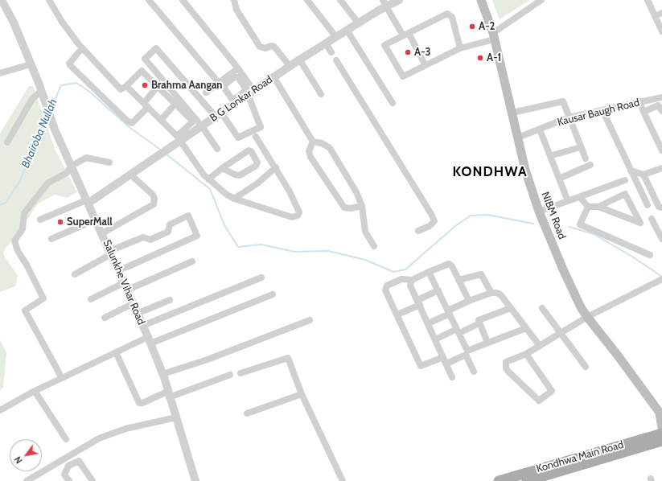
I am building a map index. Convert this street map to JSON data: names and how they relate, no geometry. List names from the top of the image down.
{
  "streets": {
    "main road": ["NIBM Road", "Kondhwa Main Road"],
    "street": ["B G Lonkar Road", "Kausar Baugh Road", "Salunkhe Vihar Road"]
  },
  "crossings": [
    ["B G Lonkar Road", "Salunkhe Vihar Road"],
    ["Kausar Baugh Road", "NIBM Road"]
  ],
  "districts": ["KONDHWA"],
  "water": ["Bhairoba Nullah"],
  "places": [
    "A-2",
    "A-3",
    "A-1",
    "Brahma Aangan",
    "SuperMall"
  ],
  "north": "bottom left"
}
